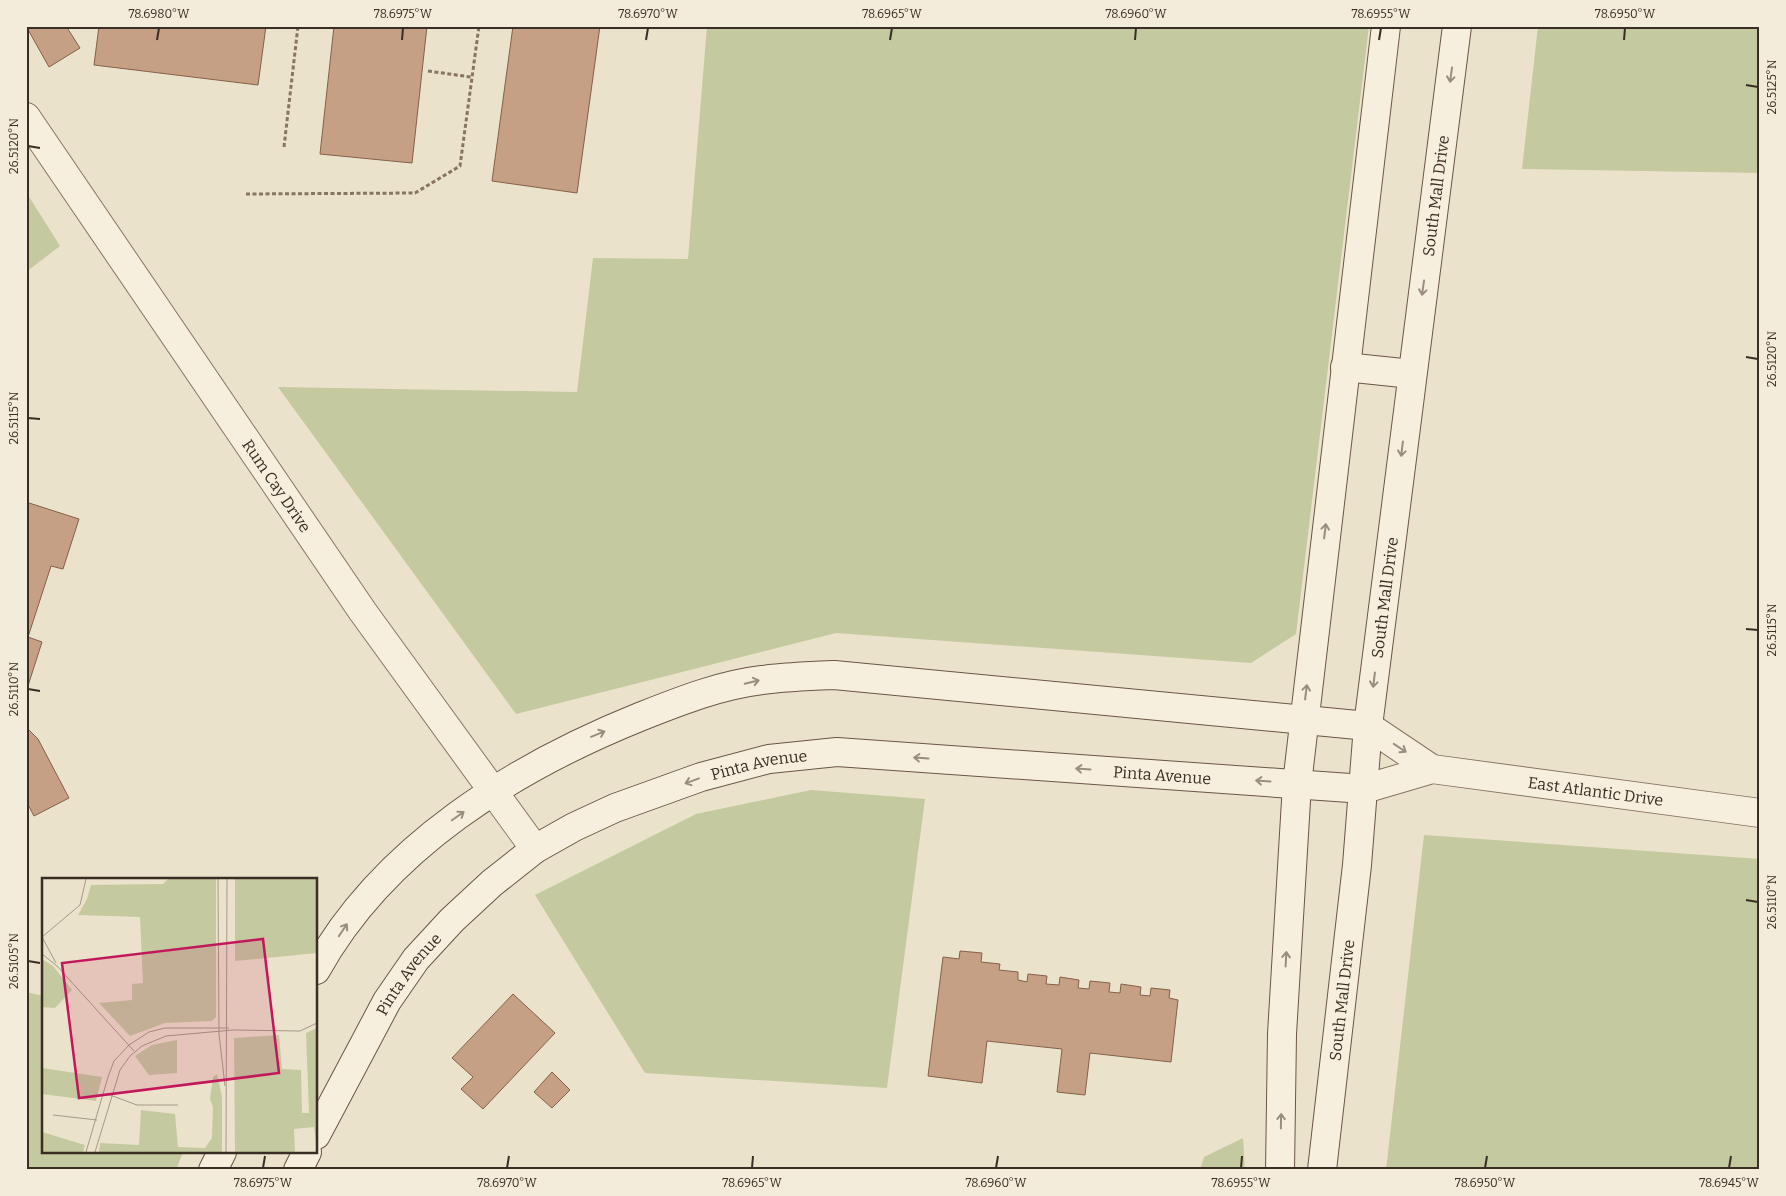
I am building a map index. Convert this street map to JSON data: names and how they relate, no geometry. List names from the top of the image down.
{
  "streets": {
    "street": [
      "South Mall Drive",
      "Rum Cay Drive",
      "Pinta Avenue",
      "East Atlantic Drive"
    ]
  },
  "crossings": [
    ["South Mall Drive", "Pinta Avenue"],
    ["South Mall Drive", "East Atlantic Drive"],
    ["Rum Cay Drive", "Pinta Avenue"],
    ["Pinta Avenue", "East Atlantic Drive"]
  ],
  "coordinates": [
    "78.6980°W",
    "78.6975°W",
    "78.6970°W",
    "78.6965°W",
    "78.6960°W",
    "78.6955°W",
    "78.6950°W",
    "26.5125°N",
    "26.5120°N",
    "26.5115°N",
    "26.5110°N",
    "26.5105°N",
    "78.6945°W"
  ]
}
